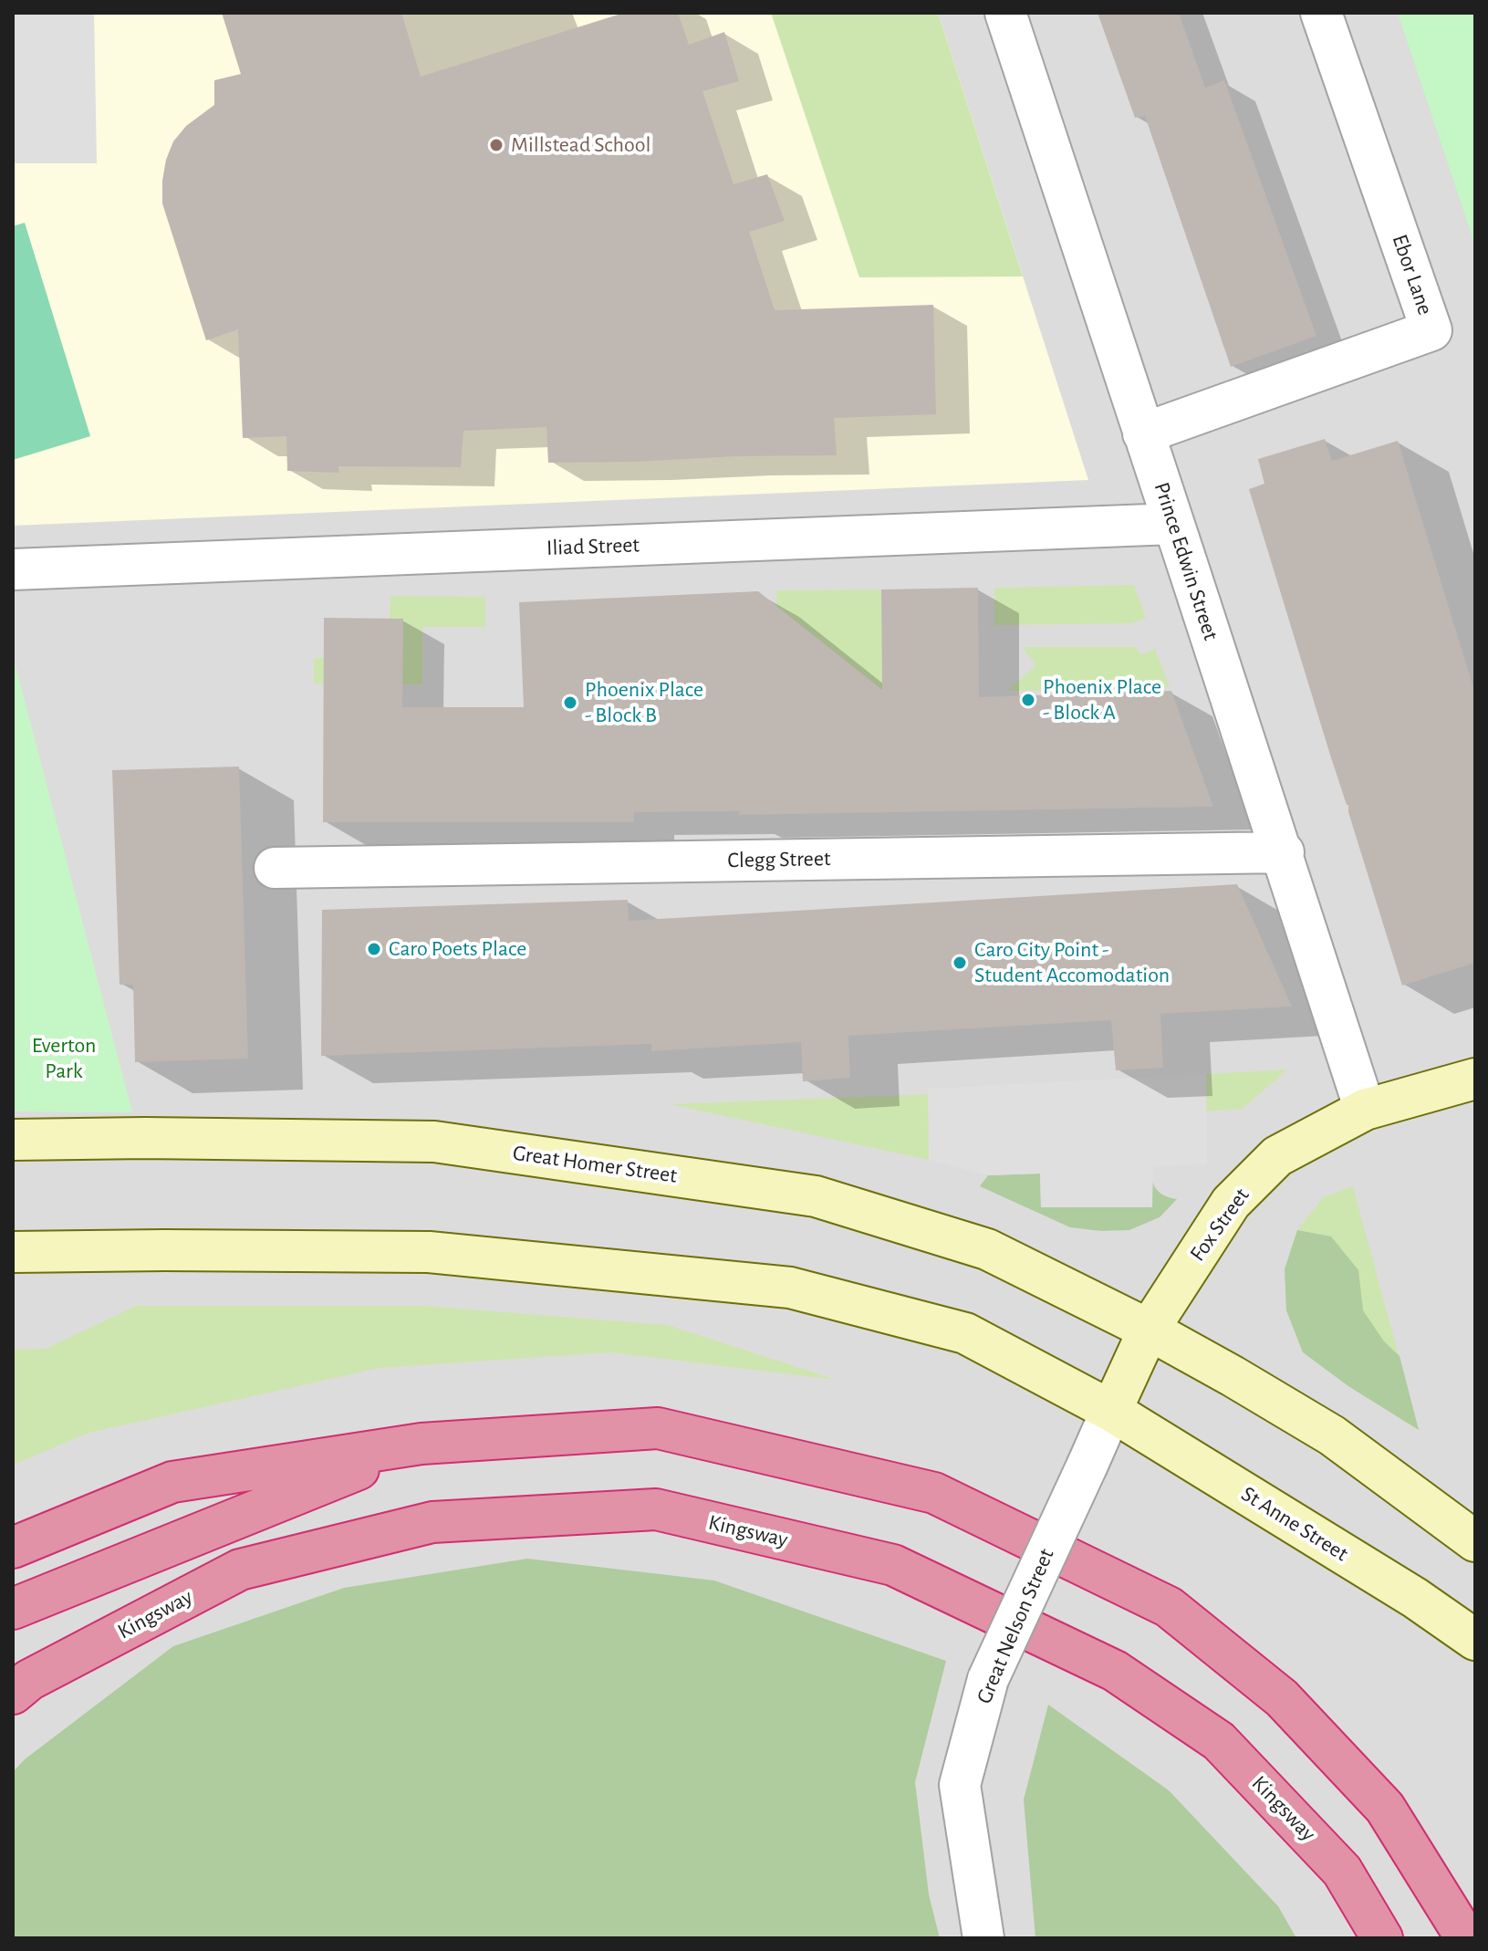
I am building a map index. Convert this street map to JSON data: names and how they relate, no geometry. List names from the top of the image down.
{
  "streets": {
    "highway": ["Kingsway"],
    "street": [
      "Ebor Lane",
      "Iliad Street",
      "Prince Edwin Street",
      "Clegg Street",
      "Great Homer Street",
      "Fox Street",
      "St Anne Street",
      "Great Nelson Street"
    ]
  },
  "crossings": [
    ["Ebor Lane", "Prince Edwin Street"],
    ["Iliad Street", "Prince Edwin Street"],
    ["Prince Edwin Street", "Clegg Street"],
    ["Prince Edwin Street", "Fox Street"],
    ["Great Homer Street", "Fox Street"],
    ["Fox Street", "St Anne Street"],
    ["Fox Street", "Great Nelson Street"],
    ["St Anne Street", "Great Nelson Street"]
  ],
  "parks": ["Everton Park"],
  "places": [
    "Millstead School",
    "Phoenix Place - Block A",
    "Phoenix Place - Block B",
    "Caro Poets Place",
    "Caro City Point - Student Accomodation"
  ]
}
